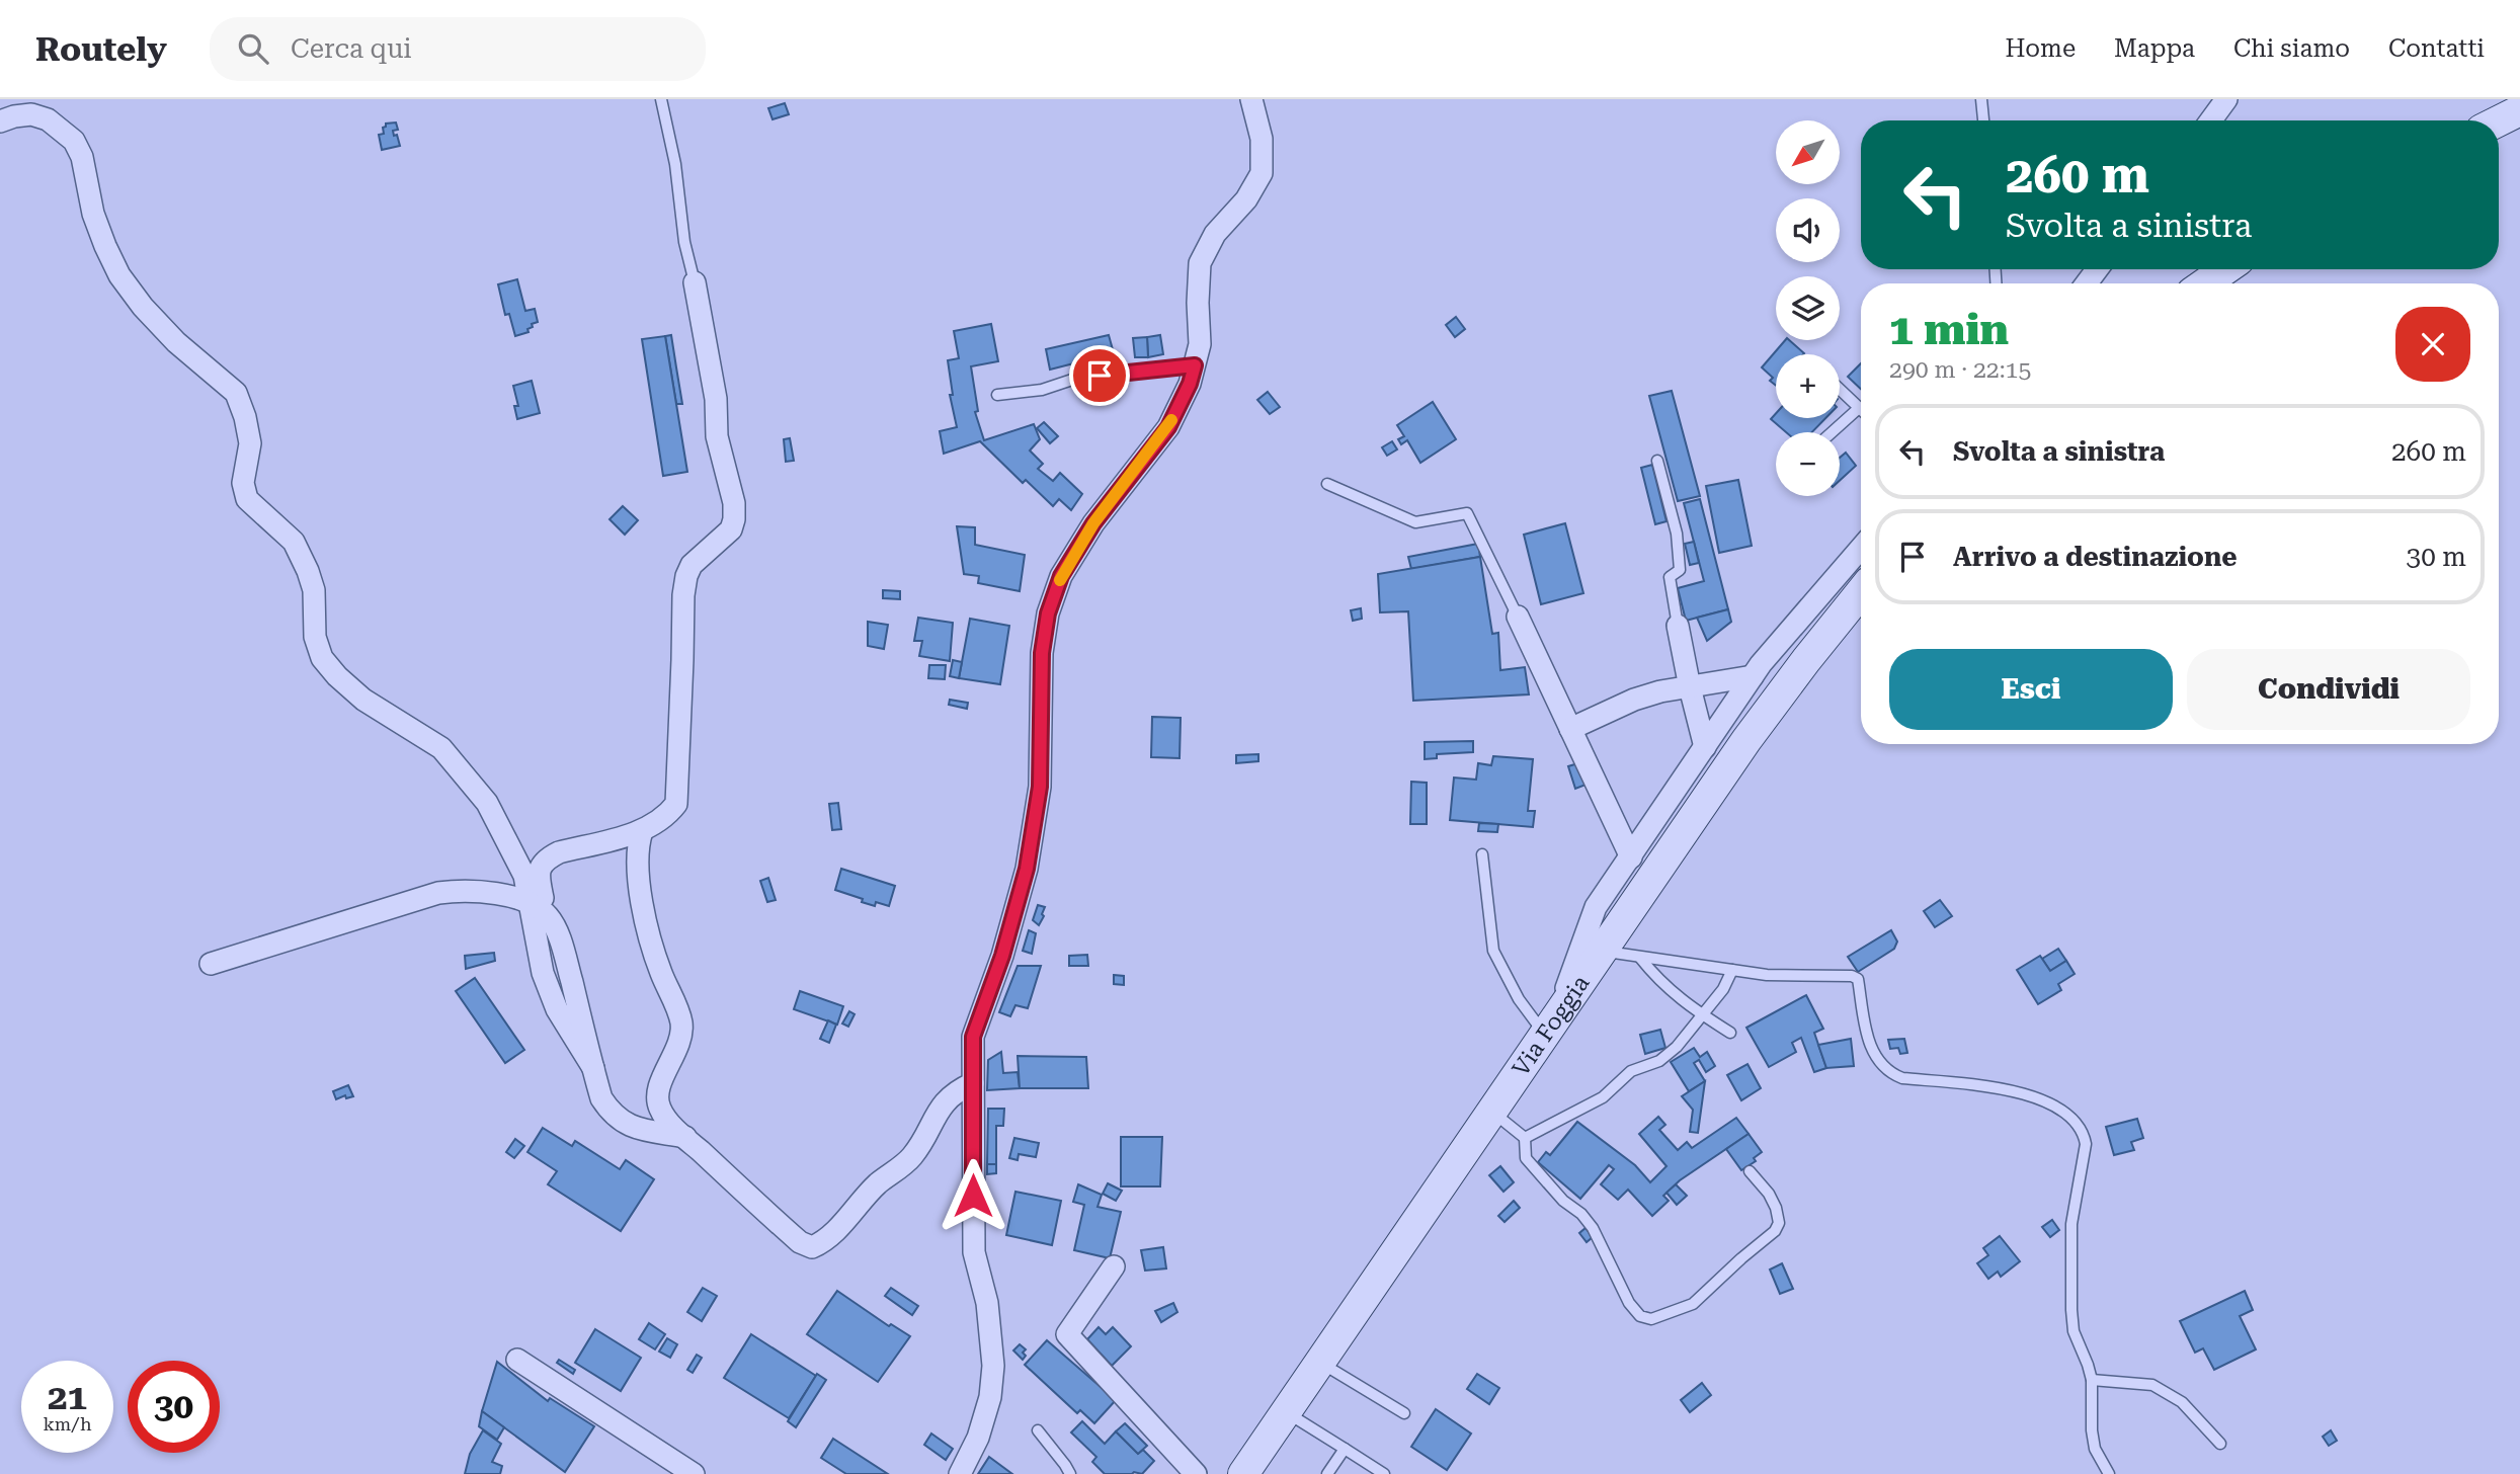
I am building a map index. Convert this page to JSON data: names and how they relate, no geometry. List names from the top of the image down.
{
  "streets": {
    "main road": ["Via Foggia"]
  },
  "north": "bottom left",
  "page": {
    "header": "Routely",
    "search": "Cerca qui",
    "nav": [
      "Home",
      "Mappa",
      "Chi siamo",
      "Contatti"
    ],
    "map_buttons": ["+", "−"],
    "turn": ["260 m", "Svolta a sinistra"],
    "heading": ["1 min", "290 m · 22:15"],
    "list": [
      {
        "name": "Svolta a sinistra",
        "value": "260 m"
      },
      {
        "name": "Arrivo a destinazione",
        "value": "30 m"
      }
    ],
    "buttons": ["Esci", "Condividi"],
    "speed": "21 km/h",
    "limit": "30"
  }
}
